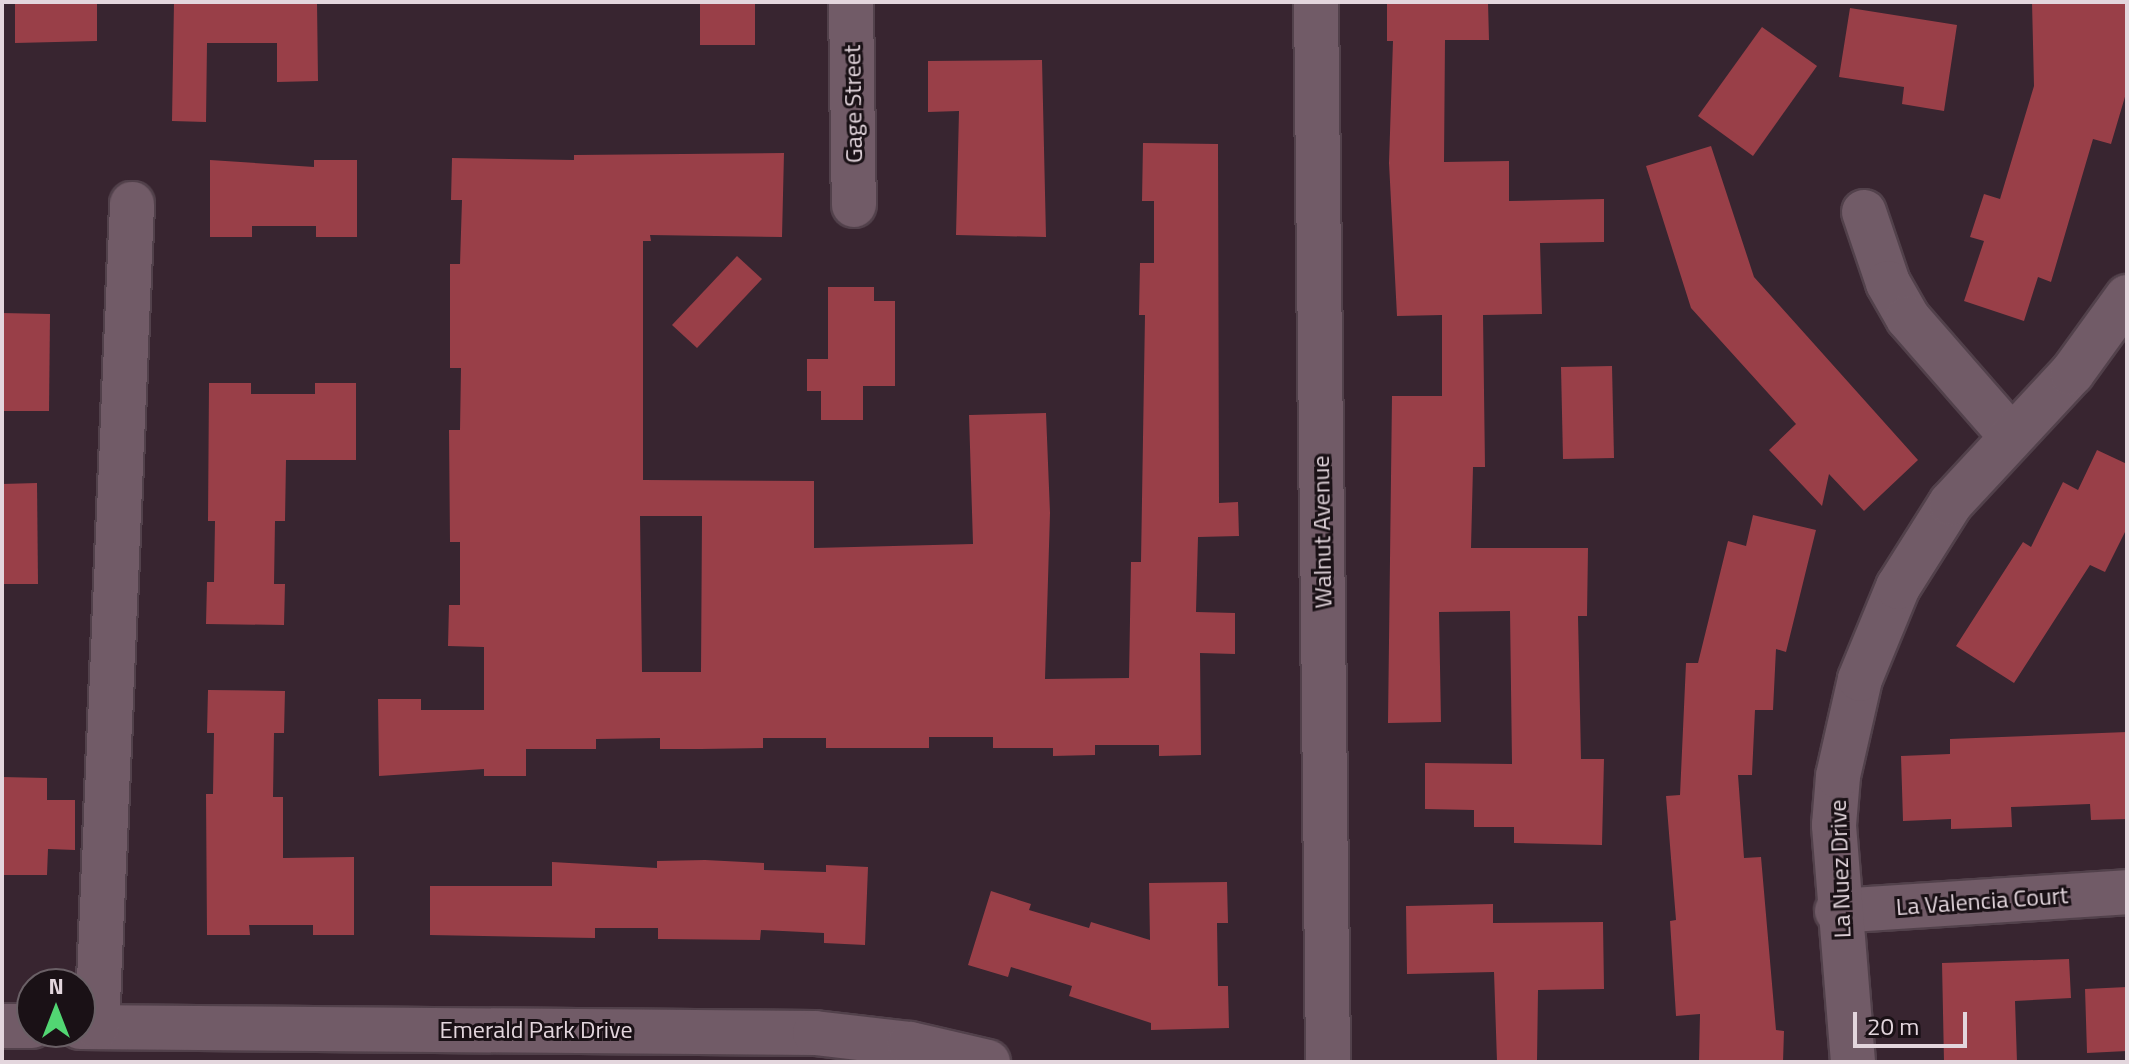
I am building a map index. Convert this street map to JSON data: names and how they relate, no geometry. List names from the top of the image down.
{
  "streets": {
    "street": [
      "Gage Street",
      "Walnut Avenue",
      "La Nuez Drive",
      "La Valencia Court",
      "Emerald Park Drive"
    ]
  },
  "crossings": [
    ["La Nuez Drive", "La Valencia Court"]
  ],
  "scale_bar": "20 m",
  "north": "top"
}
